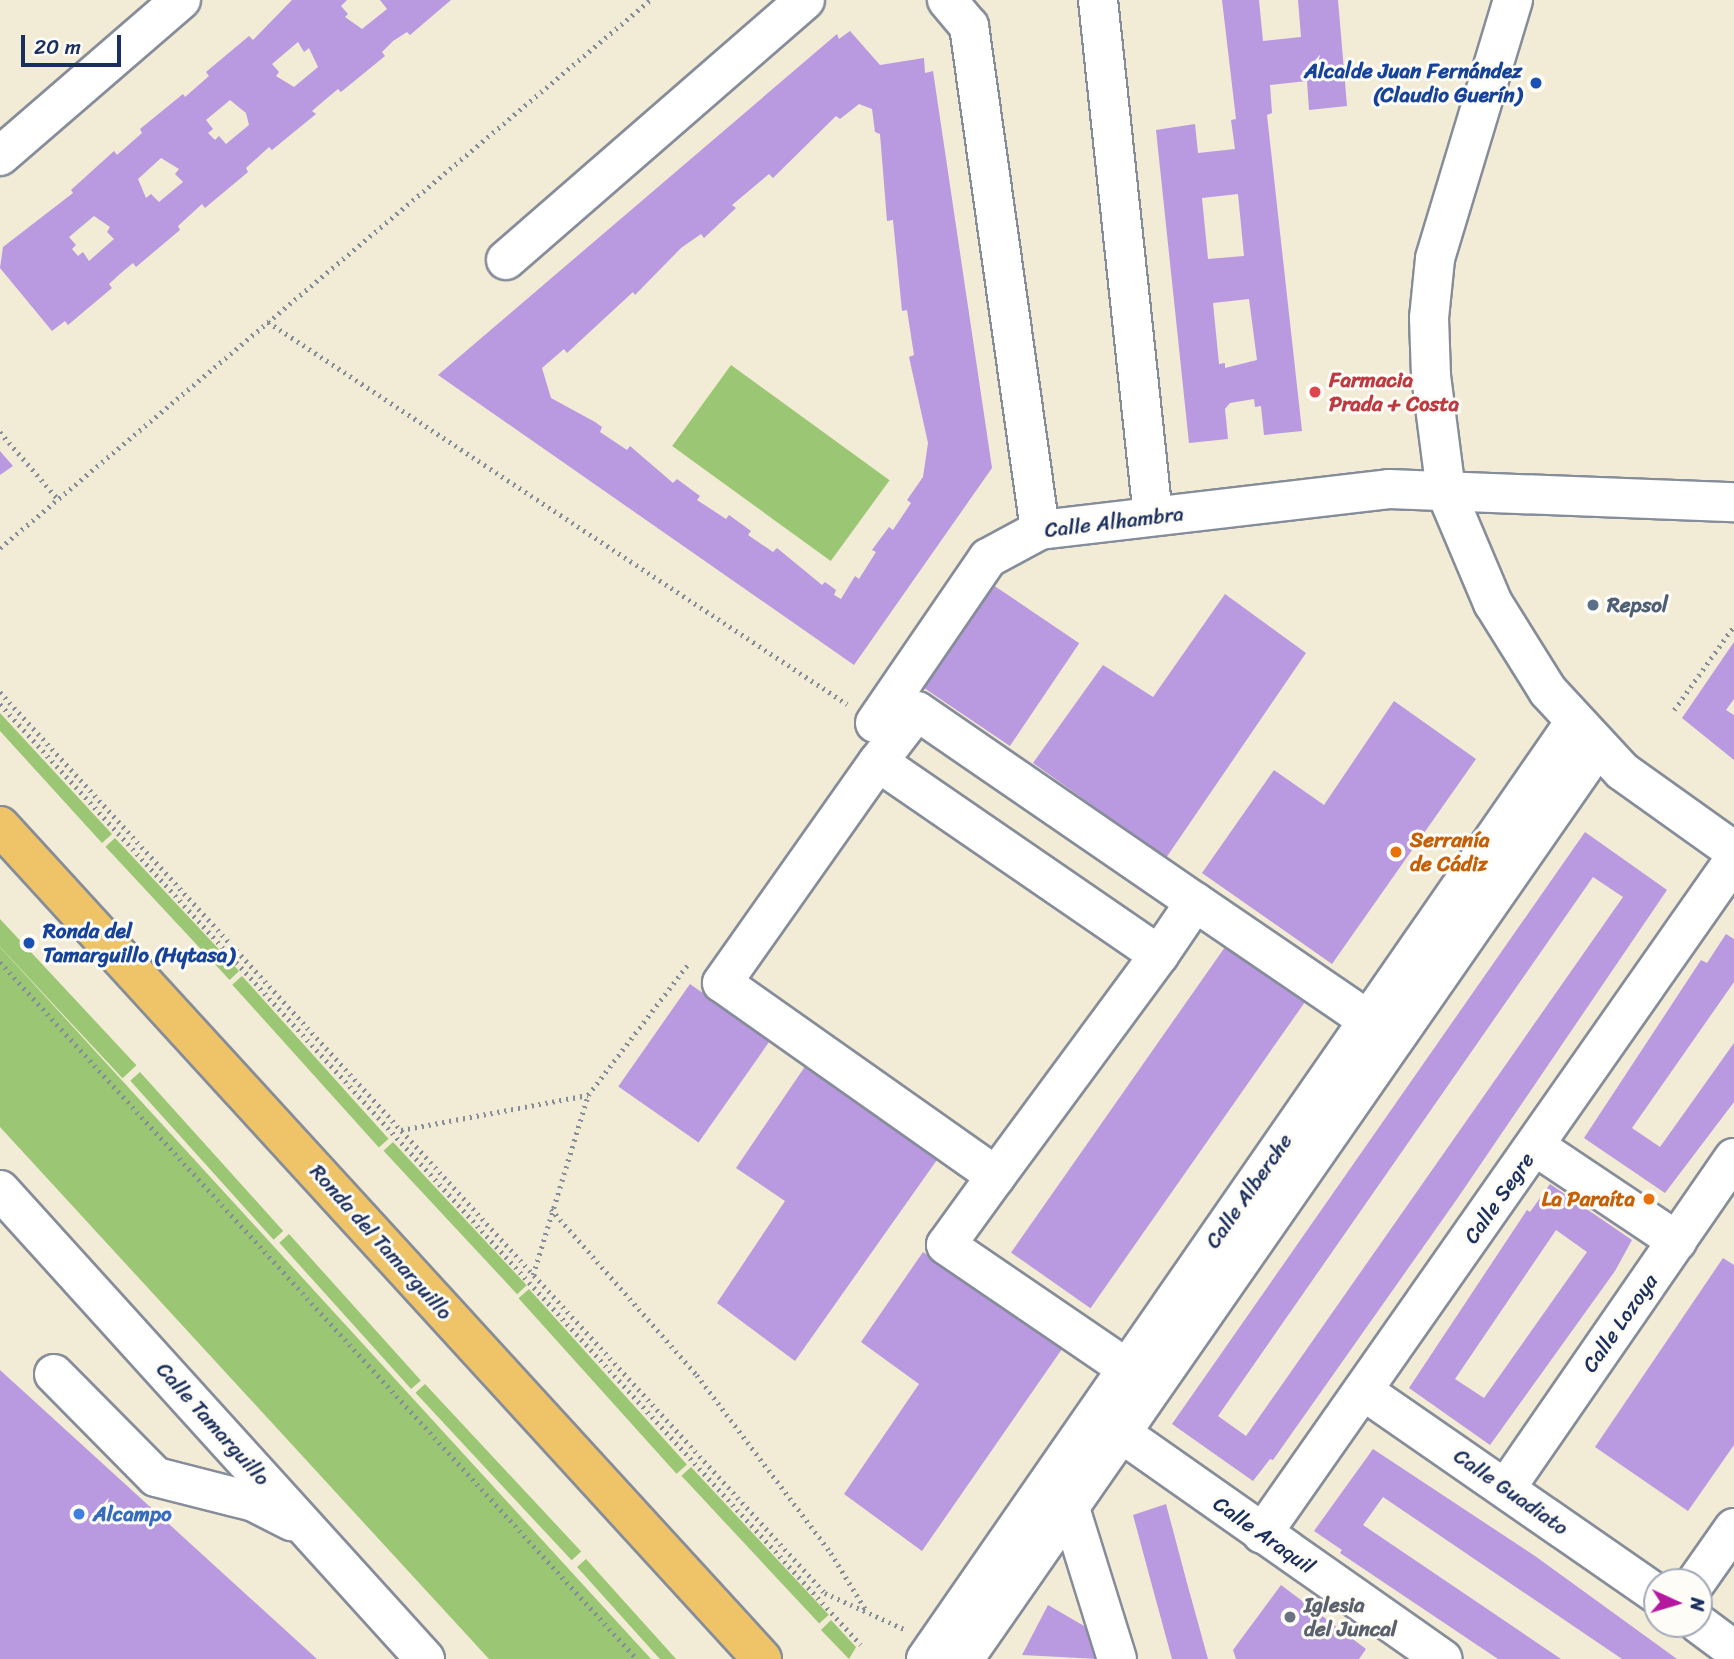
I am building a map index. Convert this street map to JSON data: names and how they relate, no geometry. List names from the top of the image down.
{
  "streets": {
    "main road": ["Ronda del Tamarguillo"],
    "street": [
      "Calle Alhambra",
      "Calle Alberche",
      "Calle Segre",
      "Calle Lozoya",
      "Calle Tamarguillo",
      "Calle Guadiato",
      "Calle Araquil"
    ]
  },
  "crossings": [
    ["Calle Alberche", "Calle Araquil"],
    ["Calle Segre", "Calle Guadiato"],
    ["Calle Segre", "Calle Araquil"],
    ["Calle Lozoya", "Calle Guadiato"]
  ],
  "places": [
    "Alcalde Juan Fernández (Claudio Guerín)",
    "Farmacia Prada + Costa",
    "Repsol",
    "Serranía de Cádiz",
    "Ronda del Tamarguillo (Hytasa)",
    "La Paraíta",
    "Alcampo",
    "Iglesia del Juncal"
  ],
  "scale_bar": "20 m",
  "north": "right"
}
